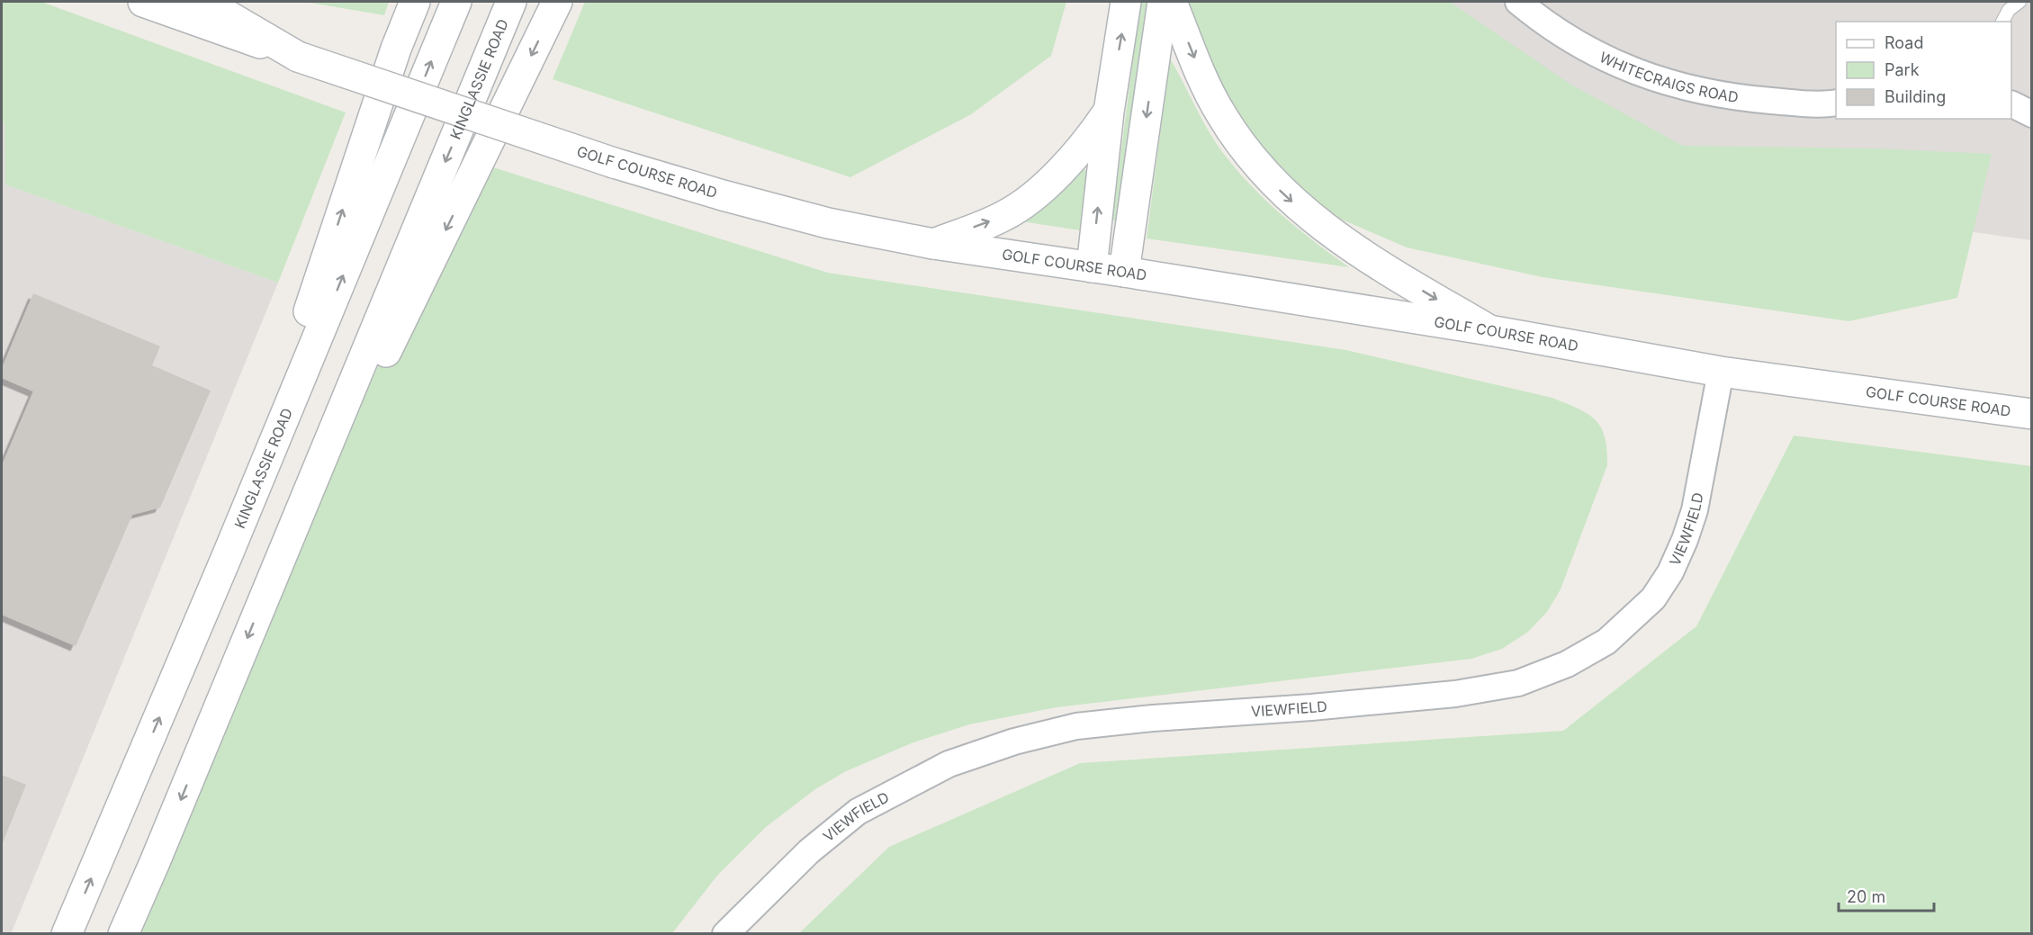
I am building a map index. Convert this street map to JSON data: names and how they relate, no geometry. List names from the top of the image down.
{
  "streets": {
    "main road": ["KINGLASSIE ROAD", "GOLF COURSE ROAD"],
    "street": ["WHITECRAIGS ROAD", "VIEWFIELD"]
  },
  "crossings": [
    ["GOLF COURSE ROAD", "VIEWFIELD"]
  ],
  "legend": ["Road", "Park", "Building"],
  "scale_bar": "20 m"
}
